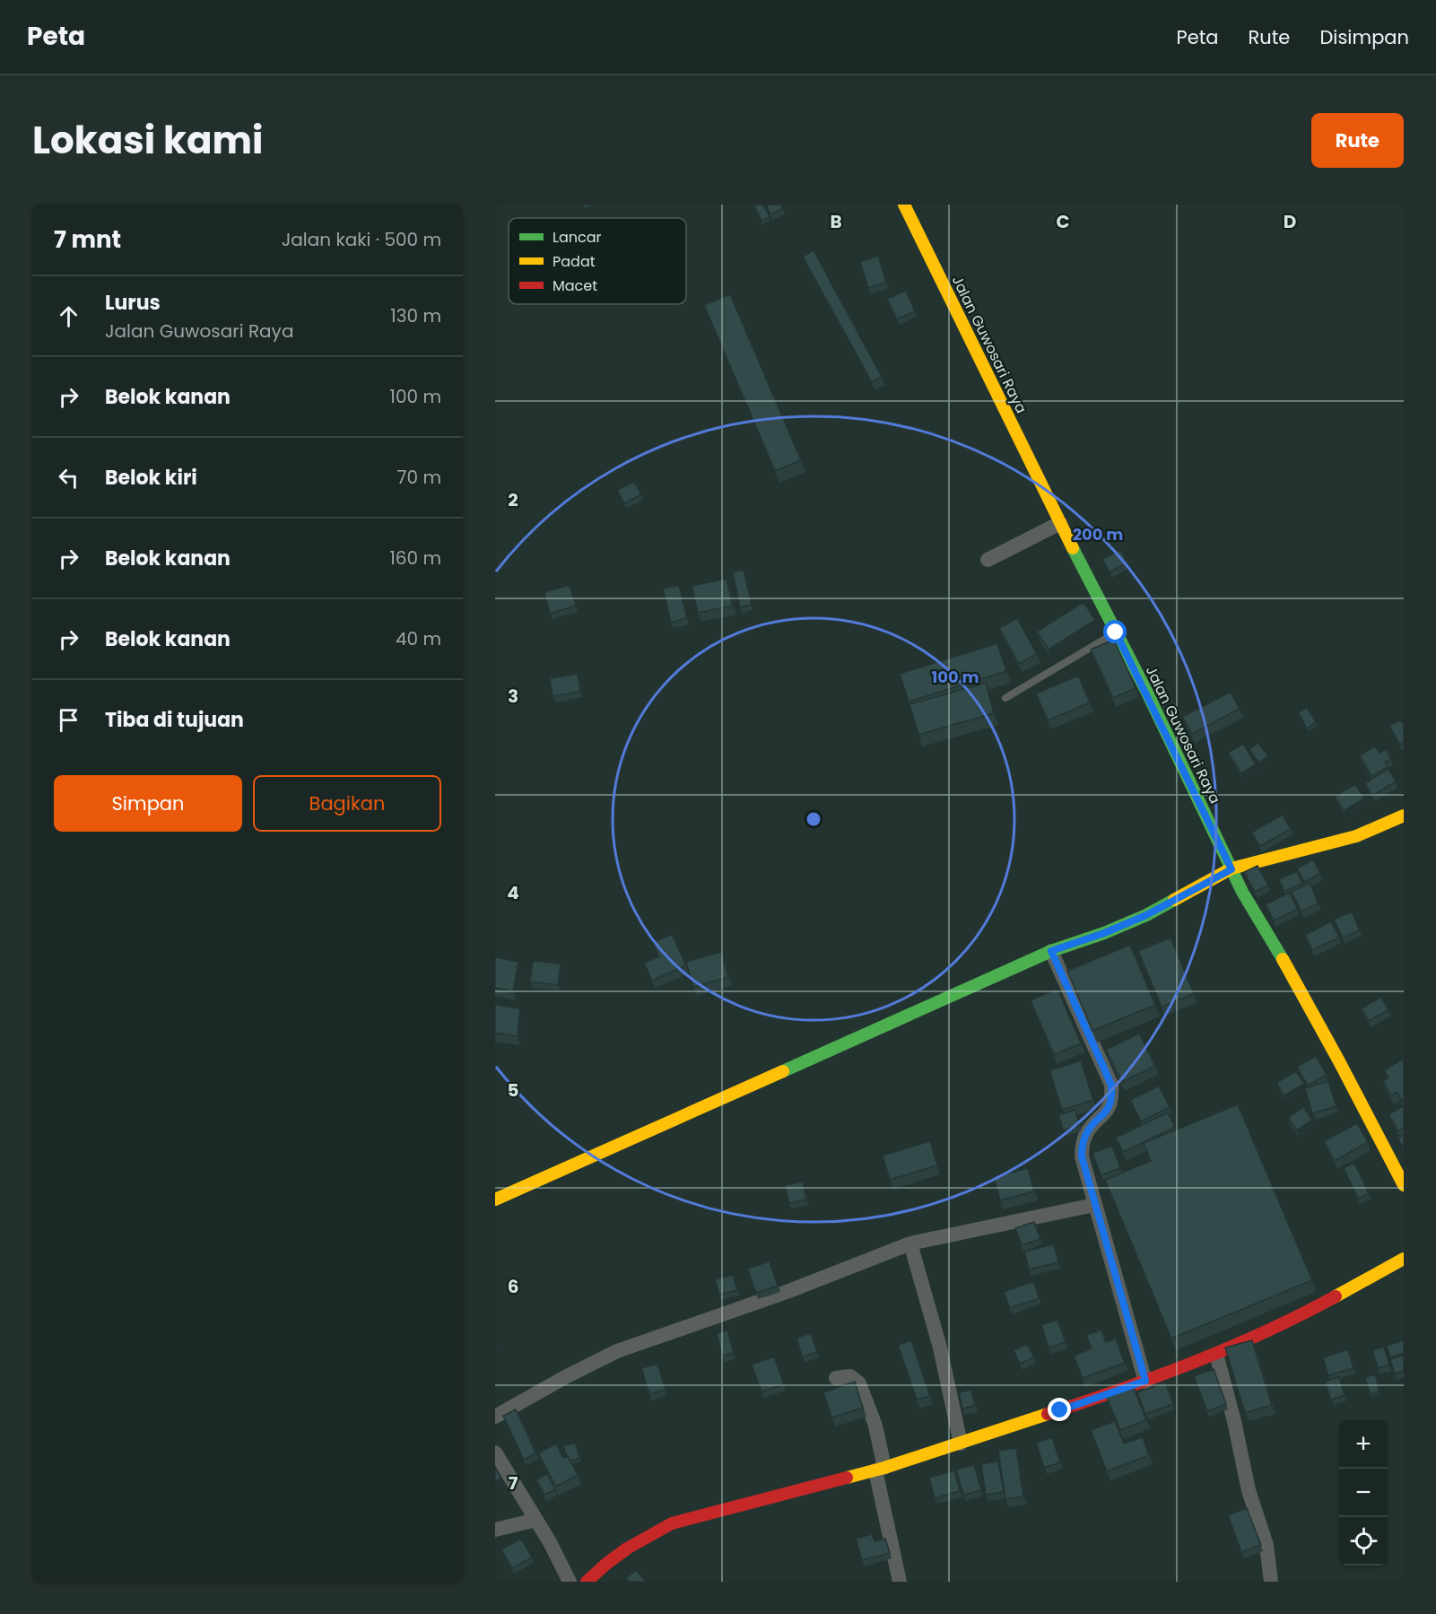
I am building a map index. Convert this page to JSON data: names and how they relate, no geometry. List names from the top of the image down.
{
  "streets": {
    "street": ["Jalan Guwosari Raya"]
  },
  "legend": ["Lancar", "Padat", "Macet"],
  "page": {
    "header": "Peta",
    "nav": ["Peta", "Rute", "Disimpan"],
    "title": "Lokasi kami",
    "buttons": [
      "Rute",
      ["Simpan", "Bagikan"]
    ],
    "heading": ["7 mnt", "Jalan kaki · 500 m"],
    "list": [
      ["Lurus", "Jalan Guwosari Raya", "130 m"],
      ["Belok kanan", "100 m"],
      ["Belok kiri", "70 m"],
      ["Belok kanan", "160 m"],
      ["Belok kanan", "40 m"],
      "Tiba di tujuan"
    ],
    "map_buttons": ["+", "−"]
  },
  "grid": {
    "columns": ["B", "C", "D"],
    "rows": [
      "2",
      "3",
      "4",
      "5",
      "6",
      "7"
    ]
  },
  "rings": ["200 m", "100 m"]
}
